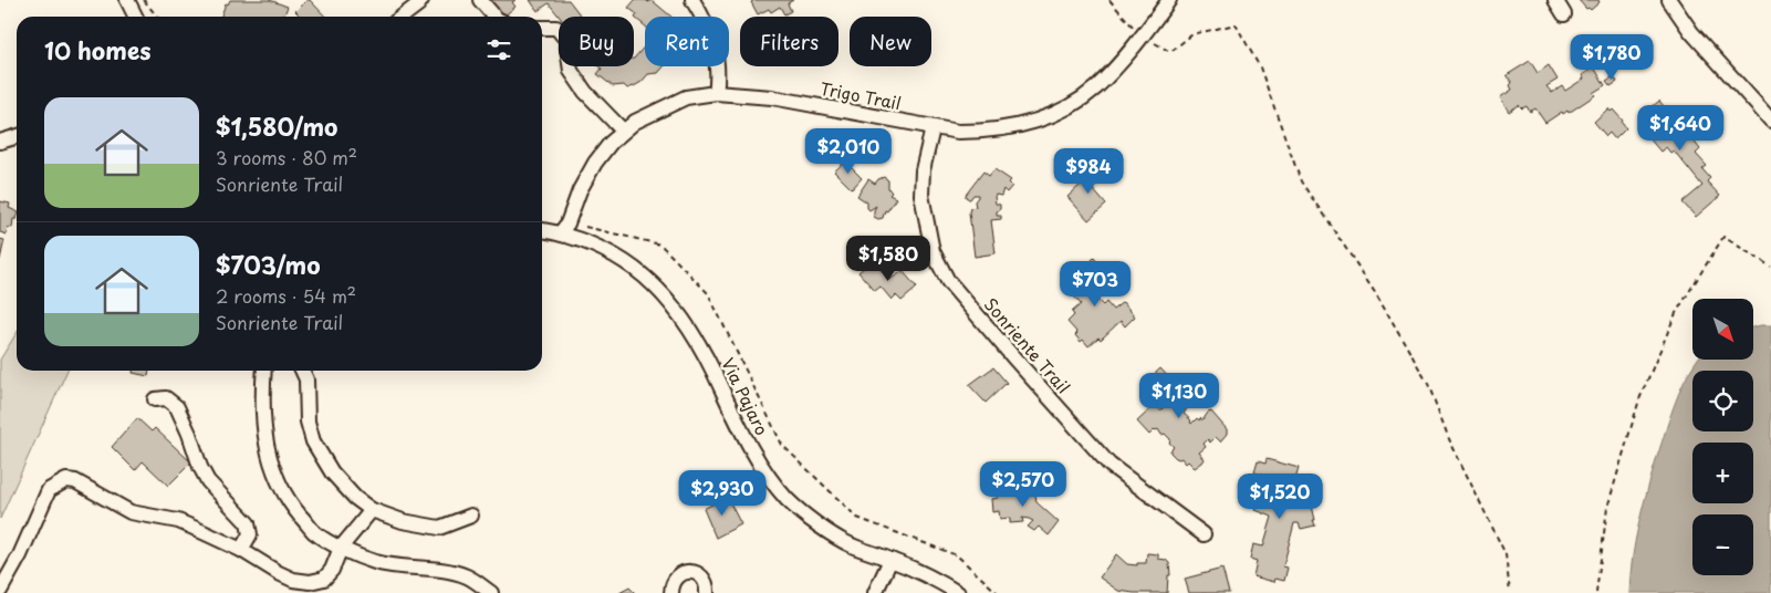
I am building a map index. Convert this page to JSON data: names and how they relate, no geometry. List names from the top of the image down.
{
  "streets": {
    "street": ["Trigo Trail", "Sonriente Trail", "Via Pajaro"]
  },
  "crossings": [
    ["Trigo Trail", "Sonriente Trail"],
    ["Trigo Trail", "Via Pajaro"]
  ],
  "north": "bottom right",
  "page": {
    "chip": [
      "Buy",
      "Rent",
      "Filters",
      "New"
    ],
    "heading": "10 homes",
    "price": [
      "$1,780",
      "$1,640",
      "$2,010",
      "$984",
      "$1,580",
      "$703",
      "$1,130",
      "$2,570",
      "$2,930",
      "$1,520"
    ],
    "list": [
      {
        "name": "$1,580/mo",
        "note": "3 rooms · 80 m² · Sonriente Trail"
      },
      {
        "name": "$703/mo",
        "note": "2 rooms · 54 m² · Sonriente Trail"
      }
    ],
    "map_buttons": ["+", "−"]
  }
}
